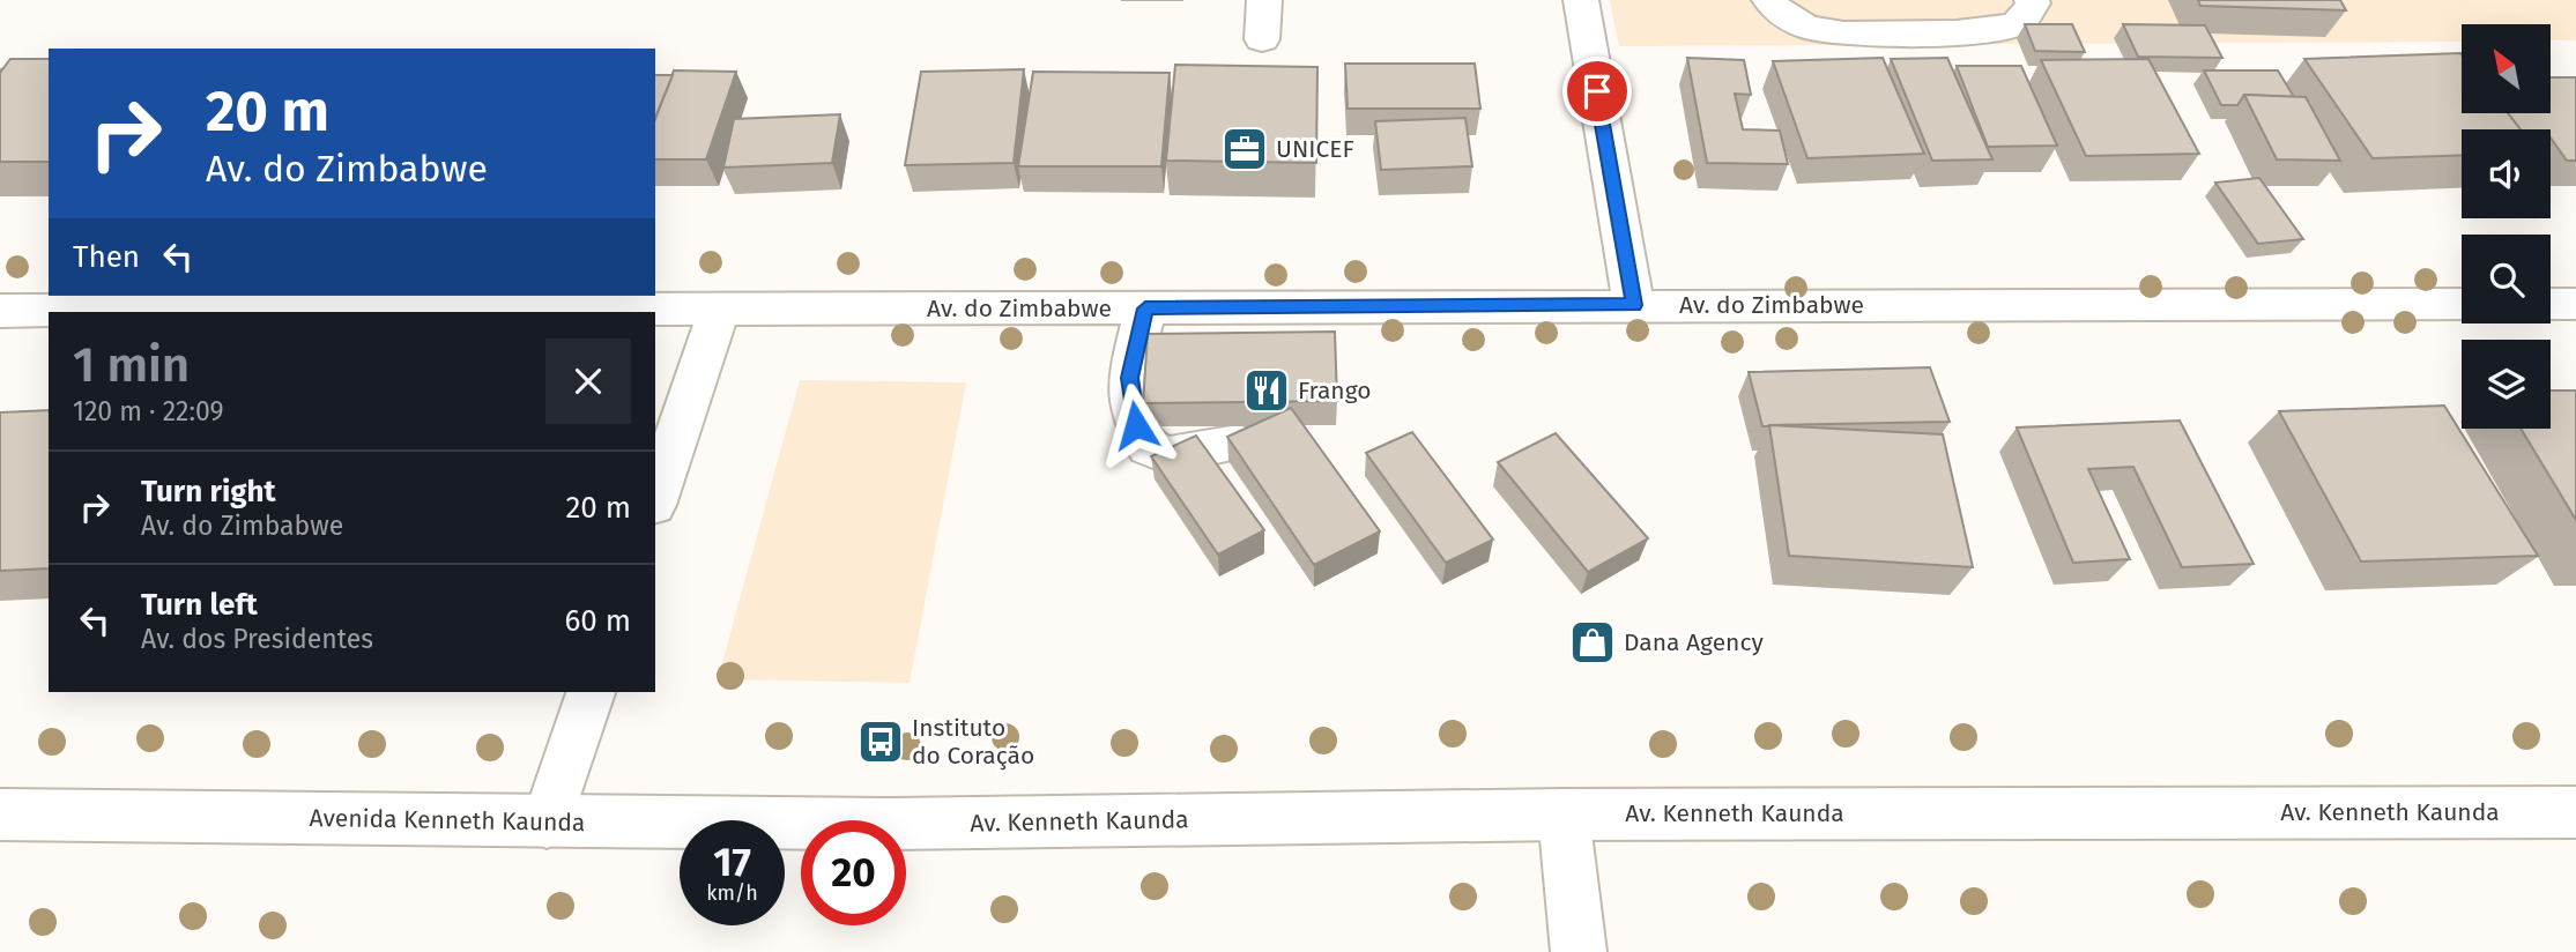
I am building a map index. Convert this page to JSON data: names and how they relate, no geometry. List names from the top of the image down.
{
  "streets": {
    "street": ["Av. do Zimbabwe", "Av. Kenneth Kaunda", "Avenida Kenneth Kaunda"]
  },
  "places": {
    "office": ["UNICEF"],
    "restaurant": ["Frango"],
    "shop": ["Dana Agency"],
    "bus stop": ["Instituto do Coração"]
  },
  "north": "top left",
  "page": {
    "turn": ["20 m", "Av. do Zimbabwe"],
    "then": "Then",
    "heading": ["1 min", "120 m · 22:09"],
    "list": [
      {
        "name": "Turn right",
        "note": "Av. do Zimbabwe",
        "value": "20 m"
      },
      {
        "name": "Turn left",
        "note": "Av. dos Presidentes",
        "value": "60 m"
      }
    ],
    "speed": "17 km/h",
    "limit": "20"
  }
}
